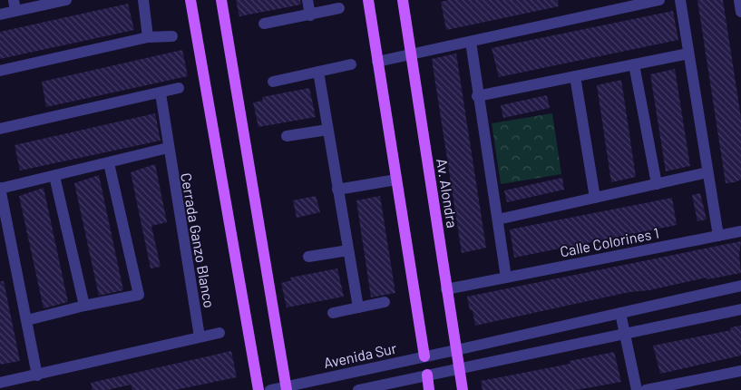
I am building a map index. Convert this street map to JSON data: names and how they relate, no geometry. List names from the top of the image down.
{
  "streets": {
    "main road": ["Av. Alondra"],
    "street": ["Cerrada Ganzo Blanco", "Calle Colorines 1", "Avenida Sur"]
  },
  "crossings": [
    ["Av. Alondra", "Calle Colorines 1"],
    ["Av. Alondra", "Avenida Sur"]
  ]
}
